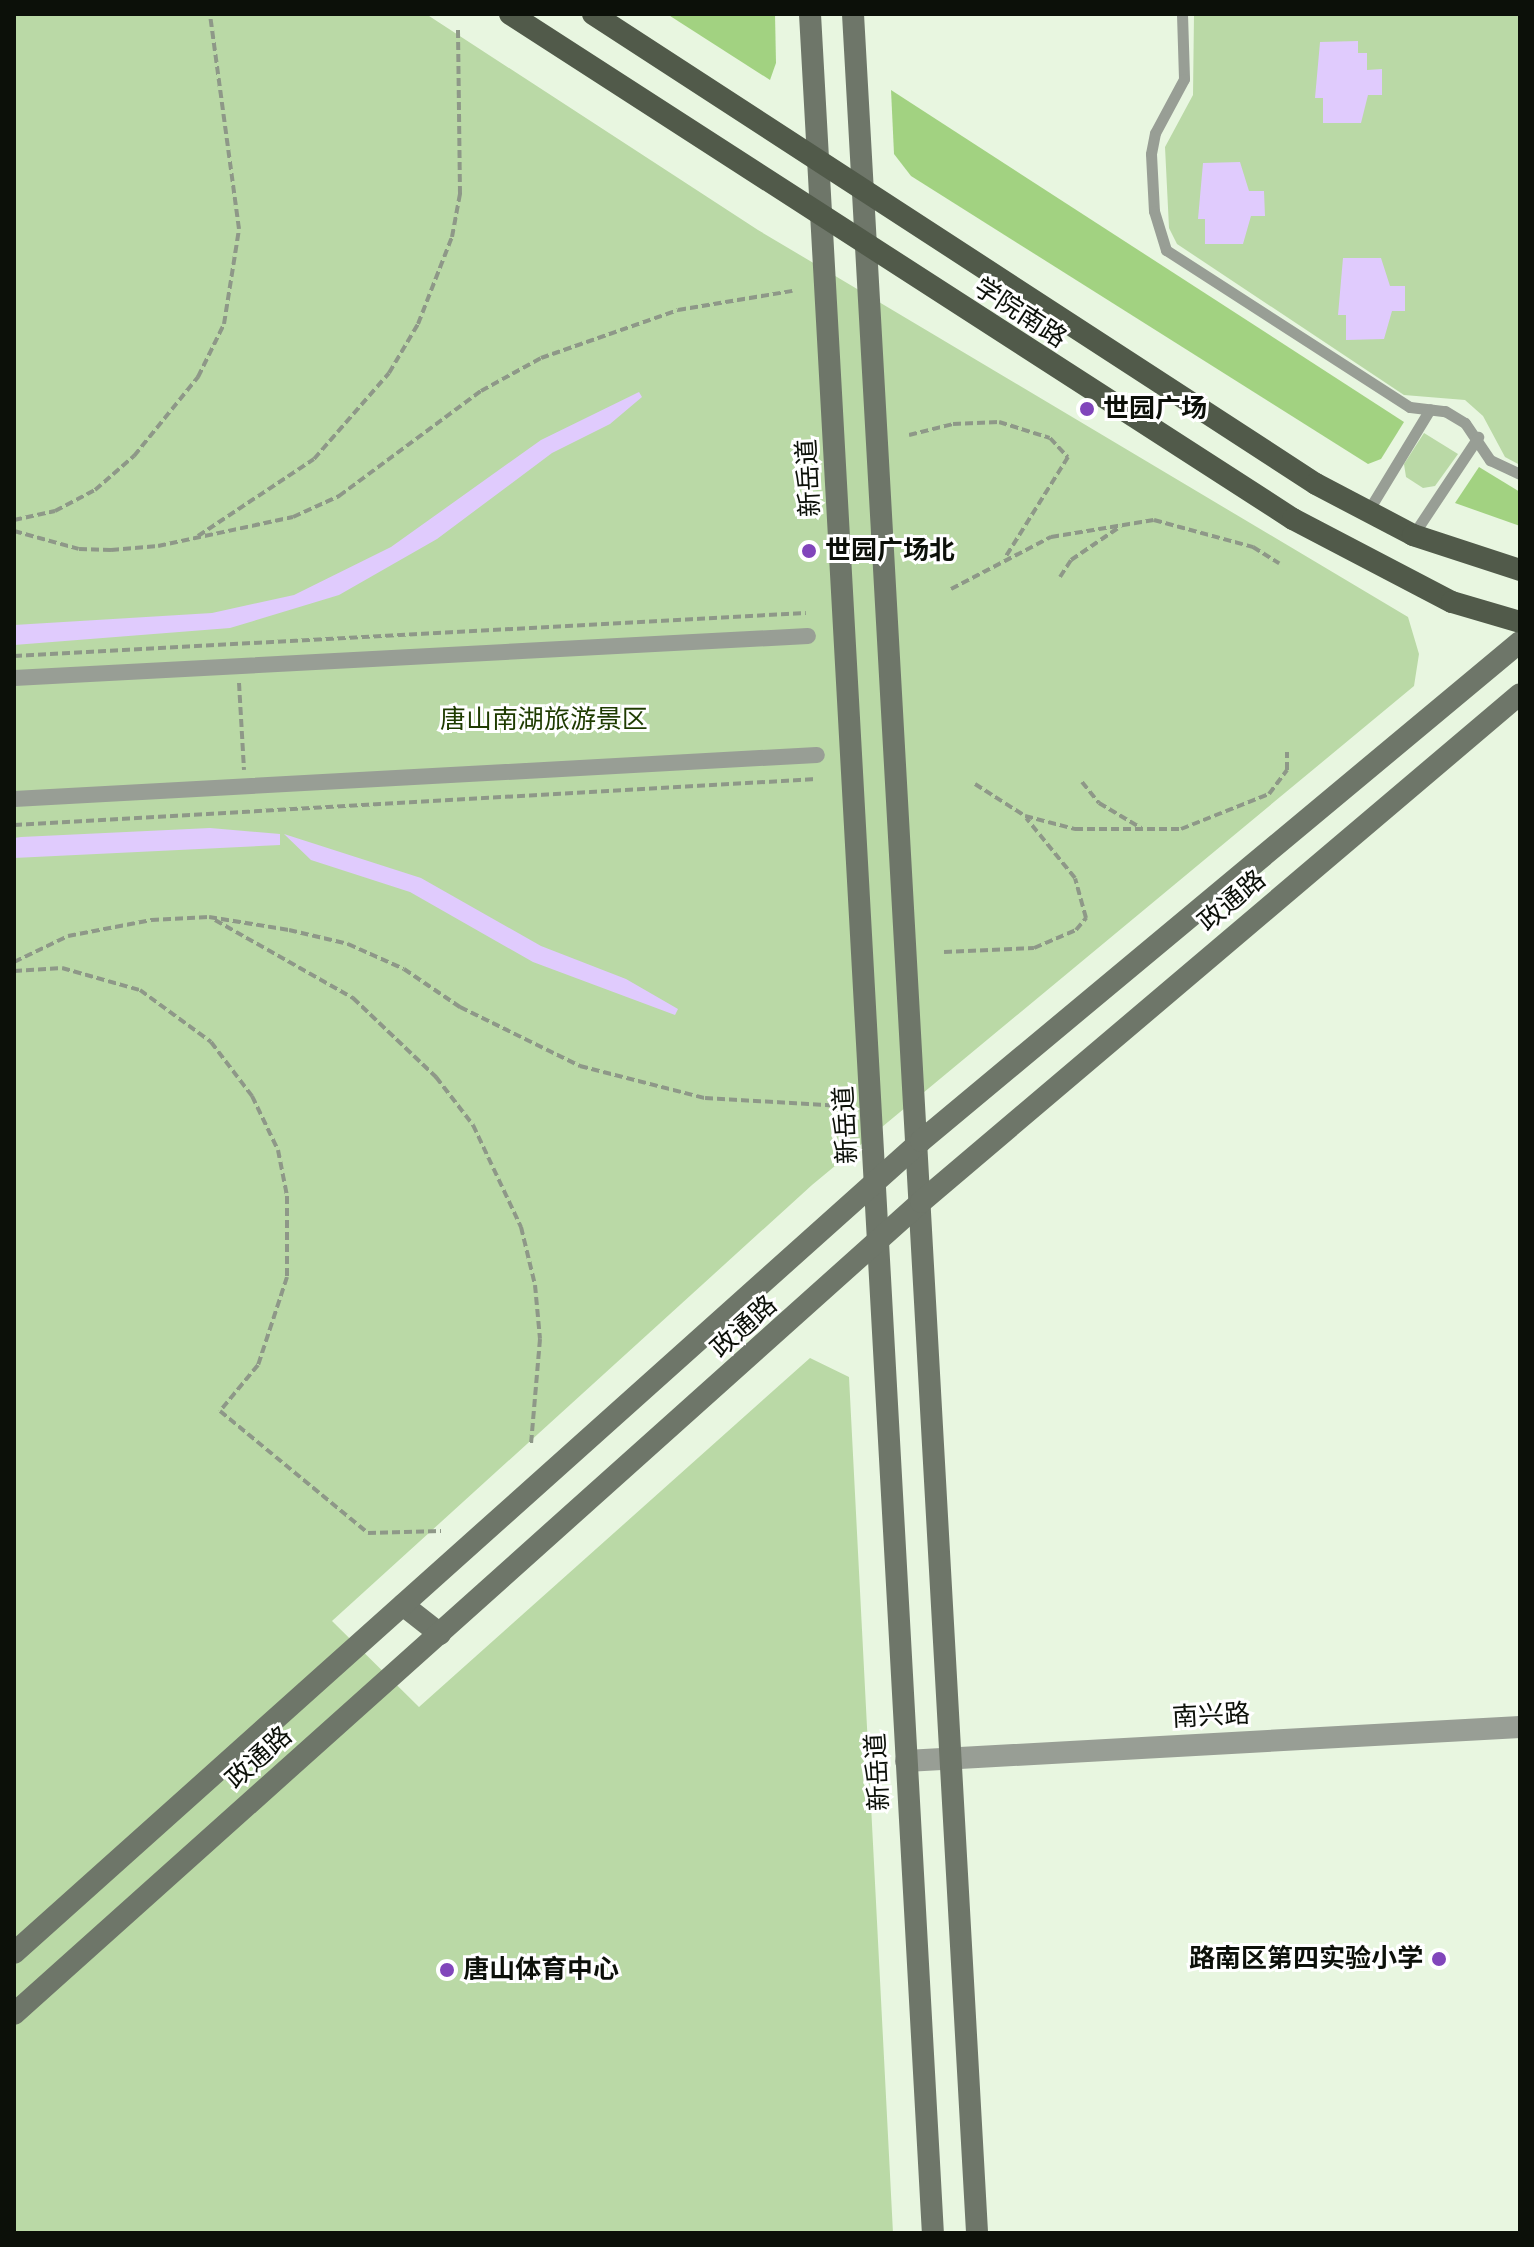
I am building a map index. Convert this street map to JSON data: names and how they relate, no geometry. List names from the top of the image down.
{
  "streets": {
    "main road": ["学院南路", "新岳道", "政通路"],
    "street": ["南兴路"]
  },
  "crossings": [
    ["学院南路", "新岳道"],
    ["新岳道", "政通路"],
    ["新岳道", "南兴路"]
  ],
  "parks": ["唐山南湖旅游景区"],
  "places": [
    "世园广场",
    "世园广场北",
    "路南区第四实验小学",
    "唐山体育中心"
  ]
}
